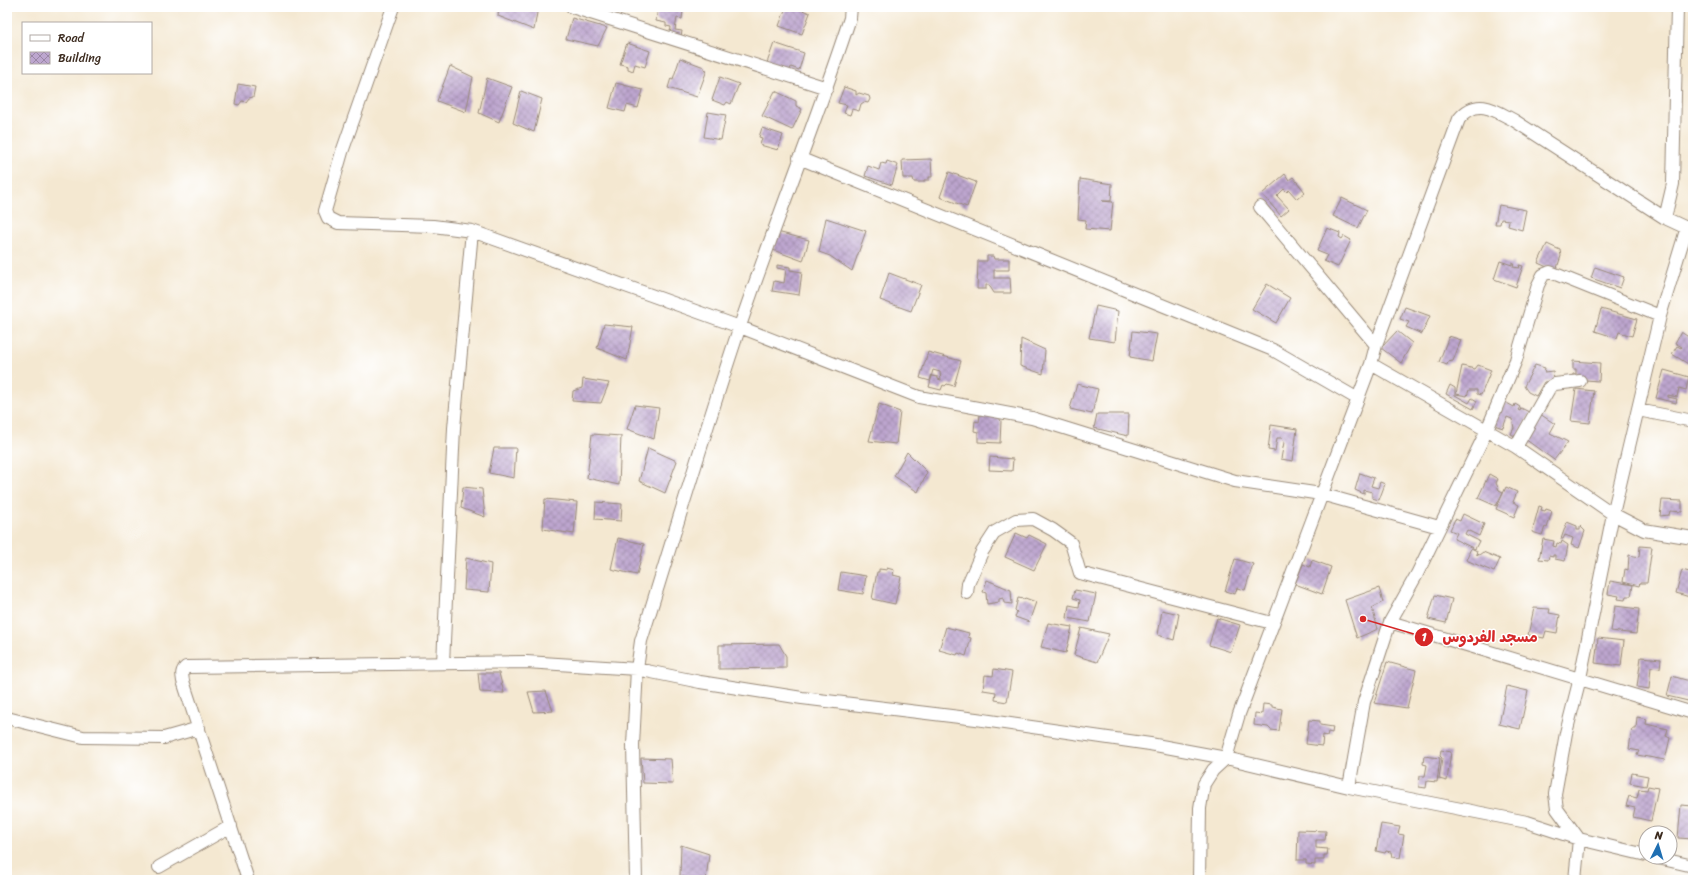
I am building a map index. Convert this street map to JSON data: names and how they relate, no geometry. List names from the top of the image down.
{
  "places": ["مسجد الفردوس"],
  "legend": ["Road", "Building"],
  "north": "top"
}
